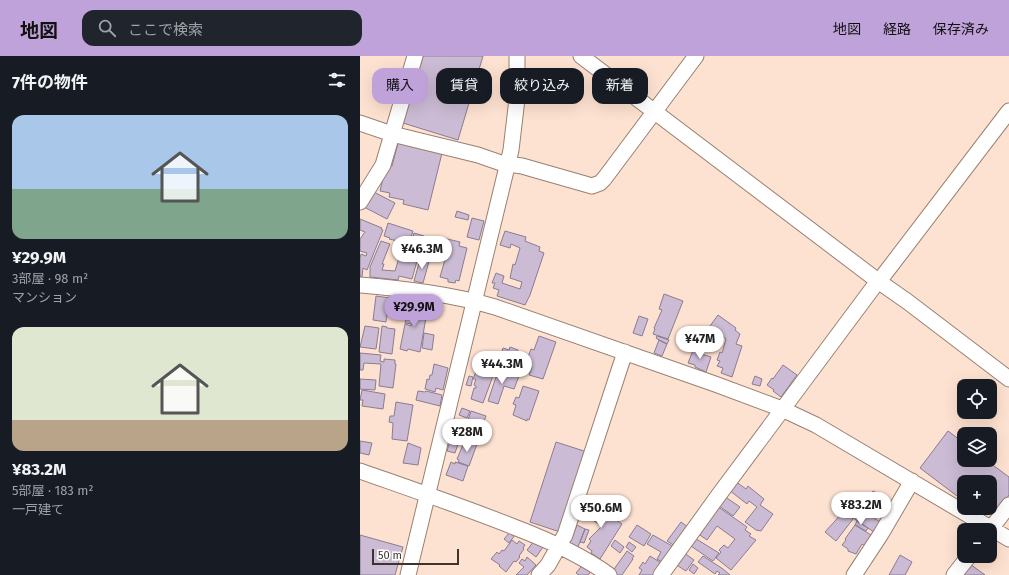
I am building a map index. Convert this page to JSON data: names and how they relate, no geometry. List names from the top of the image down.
{
  "scale_bar": "50 m",
  "page": {
    "header": "地図",
    "search": "ここで検索",
    "nav": ["地図", "経路", "保存済み"],
    "heading": "7件の物件",
    "chip": [
      "購入",
      "賃貸",
      "絞り込み",
      "新着"
    ],
    "list": [
      {
        "name": "¥29.9M",
        "note": "3部屋 · 98 m² · マンション"
      },
      {
        "name": "¥83.2M",
        "note": "5部屋 · 183 m² · 一戸建て"
      }
    ],
    "price": [
      "¥46.3M",
      "¥29.9M",
      "¥47M",
      "¥44.3M",
      "¥28M",
      "¥83.2M",
      "¥50.6M"
    ],
    "map_buttons": ["+", "−"],
    "scale": "50 m"
  }
}
